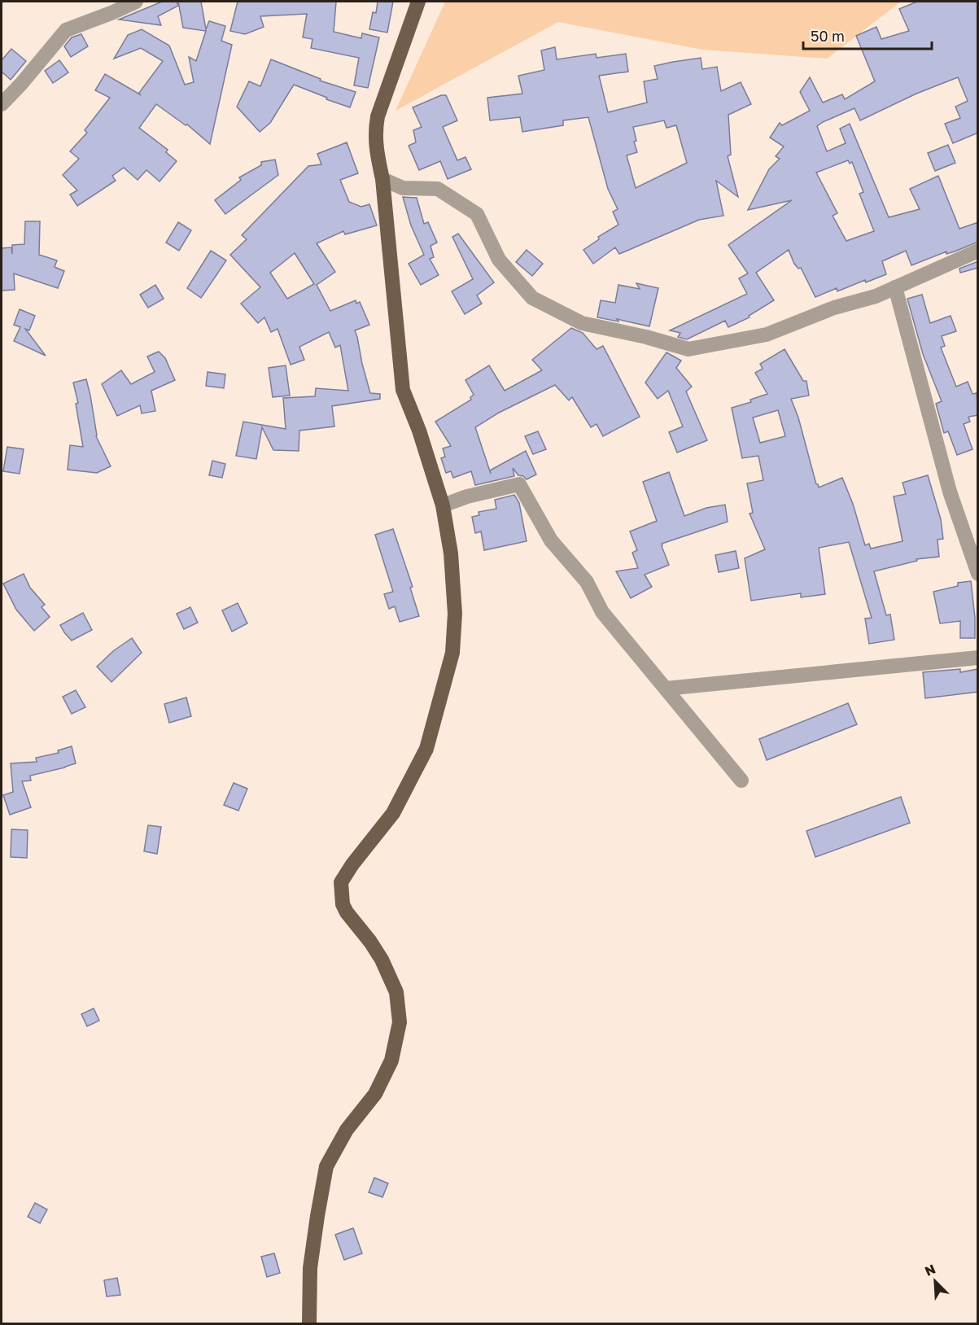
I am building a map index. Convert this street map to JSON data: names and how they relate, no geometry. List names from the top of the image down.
{
  "scale_bar": "50 m",
  "north": "top left"
}
